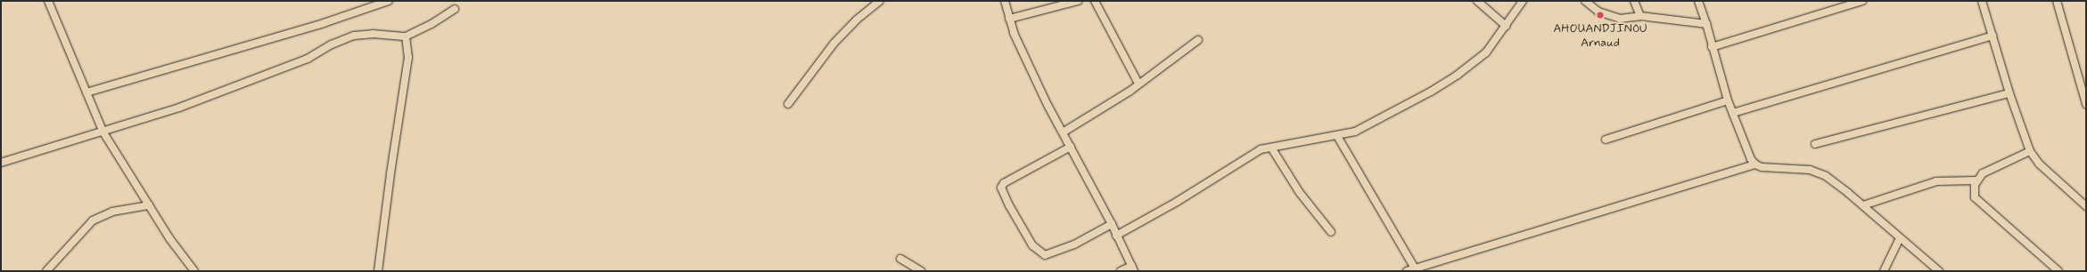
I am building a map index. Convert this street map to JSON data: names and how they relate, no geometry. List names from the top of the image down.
{
  "places": ["AHOUANDJINOU Arnaud"]
}
